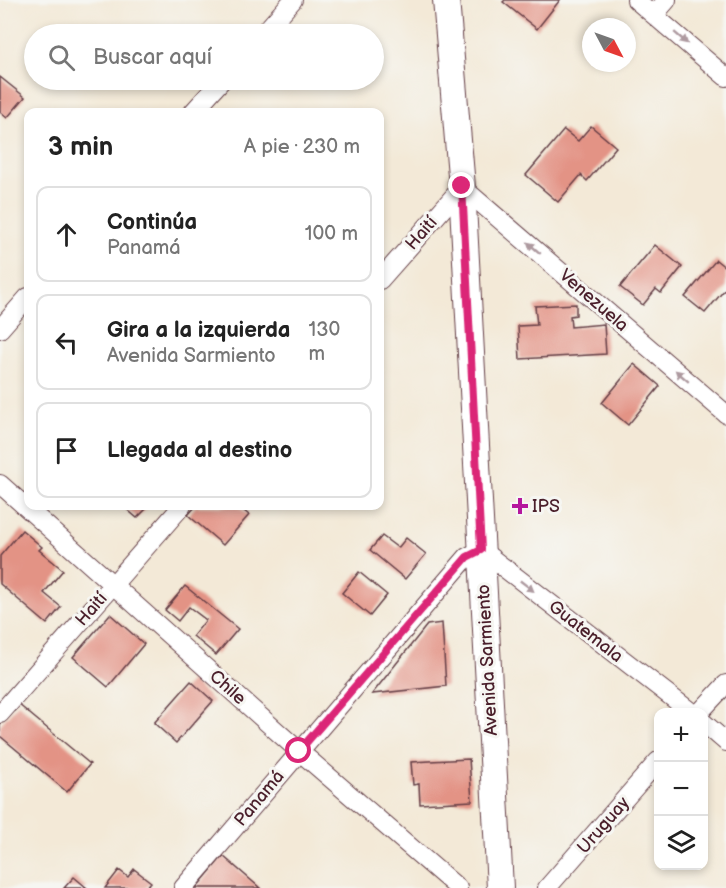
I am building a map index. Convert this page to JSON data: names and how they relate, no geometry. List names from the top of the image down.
{
  "streets": {
    "main road": ["Avenida Sarmiento"],
    "street": [
      "Haití",
      "Venezuela",
      "Guatemala",
      "Chile",
      "Panamá",
      "Uruguay"
    ]
  },
  "crossings": [
    ["Haití", "Venezuela"],
    ["Haití", "Avenida Sarmiento"],
    ["Haití", "Chile"],
    ["Venezuela", "Avenida Sarmiento"],
    ["Guatemala", "Avenida Sarmiento"],
    ["Guatemala", "Panamá"],
    ["Avenida Sarmiento", "Panamá"],
    ["Chile", "Panamá"]
  ],
  "one_way": ["Venezuela", "Guatemala"],
  "places": {
    "health": ["IPS"]
  },
  "north": "bottom right",
  "page": {
    "search": "Buscar aquí",
    "heading": ["3 min", "A pie · 230 m"],
    "list": [
      ["Continúa", "Panamá", "100 m"],
      ["Gira a la izquierda", "Avenida Sarmiento", "130 m"],
      "Llegada al destino"
    ],
    "map_buttons": ["+", "−"]
  }
}
